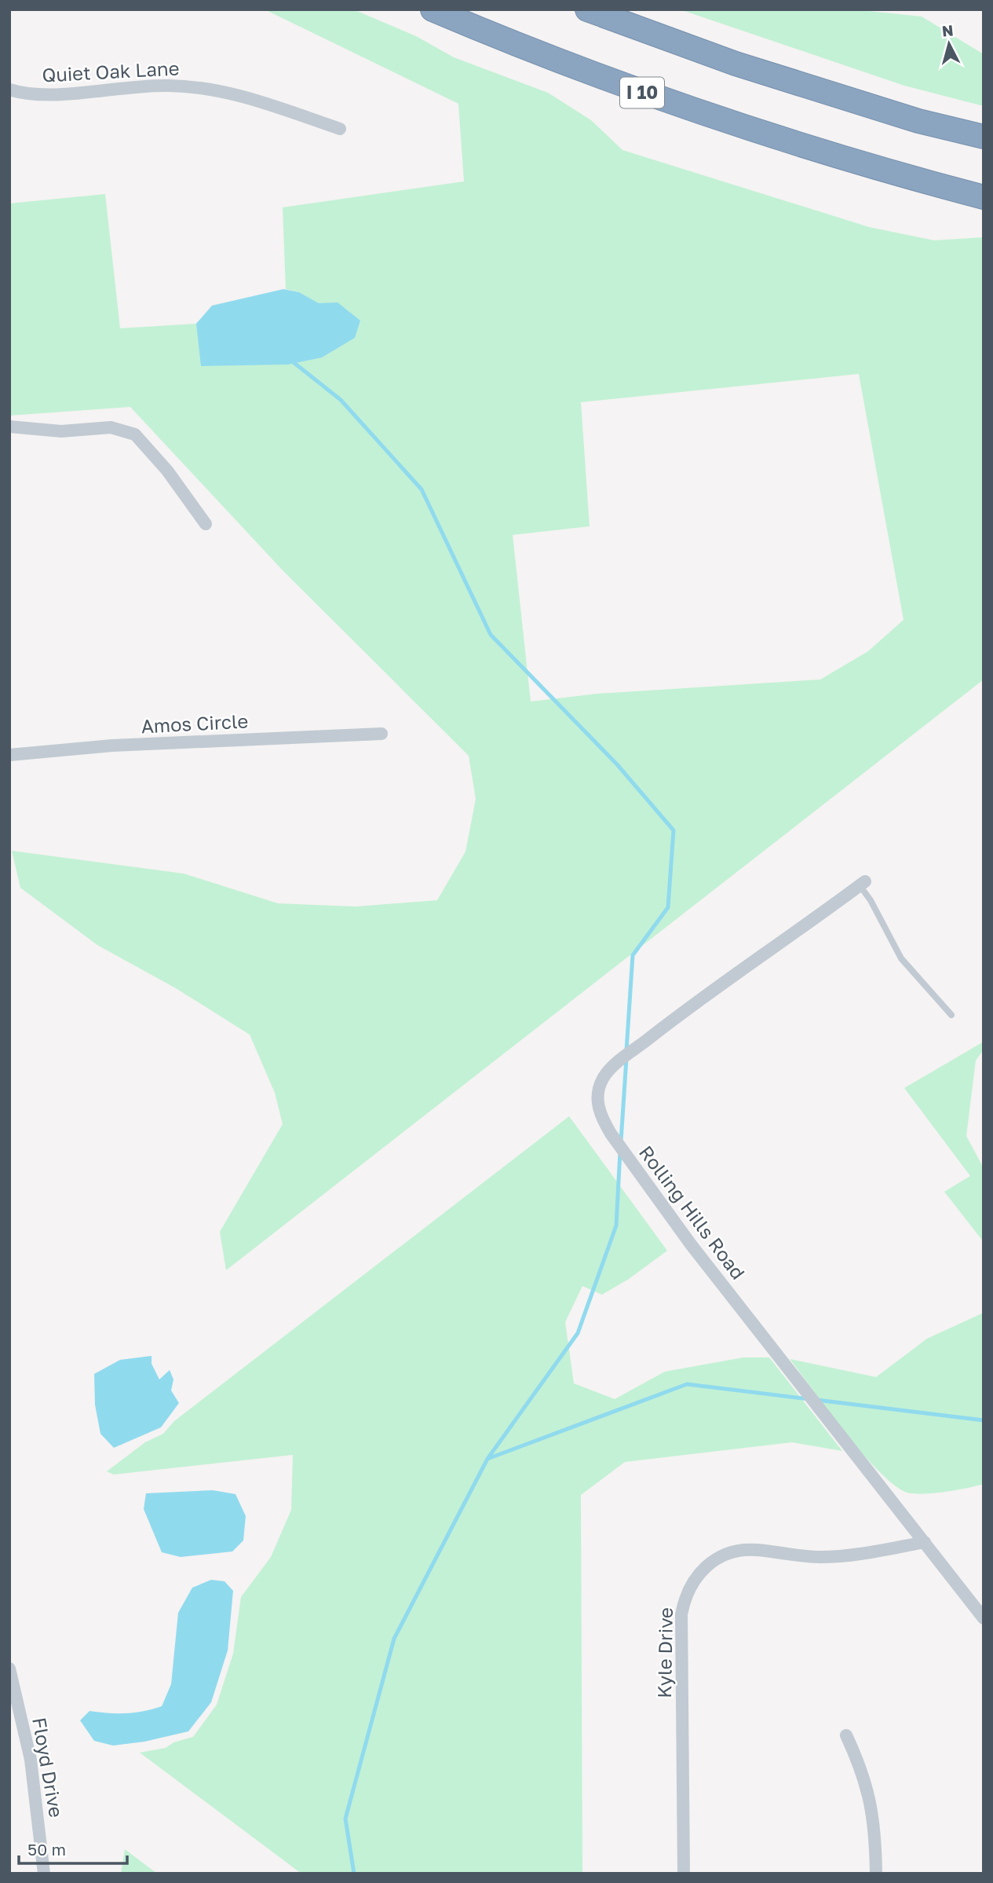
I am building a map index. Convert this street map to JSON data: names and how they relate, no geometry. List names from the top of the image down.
{
  "streets": {
    "highway": ["I 10"],
    "street": [
      "Quiet Oak Lane",
      "Amos Circle",
      "Rolling Hills Road",
      "Kyle Drive",
      "Floyd Drive"
    ]
  },
  "crossings": [
    ["Rolling Hills Road", "Kyle Drive"]
  ],
  "scale_bar": "50 m",
  "north": "top"
}
